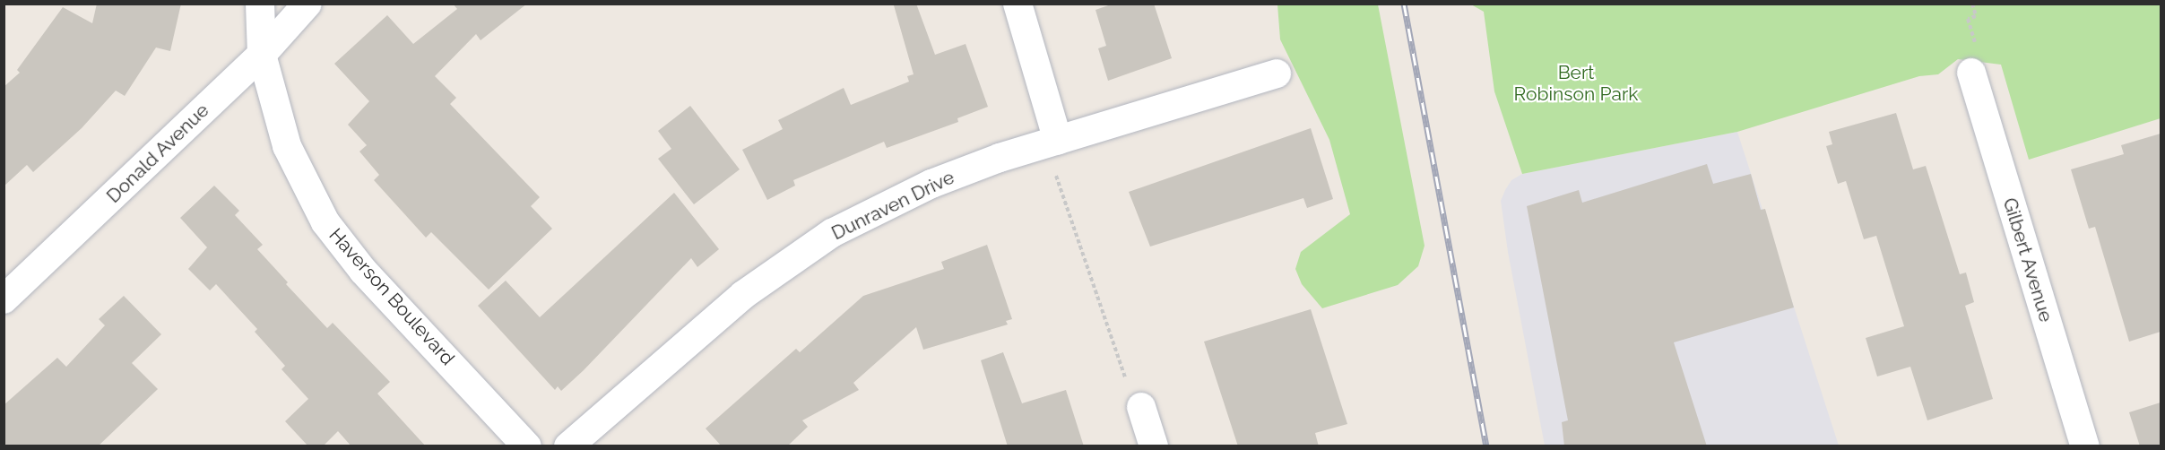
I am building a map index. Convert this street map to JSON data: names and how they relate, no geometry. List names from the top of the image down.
{
  "streets": {
    "street": [
      "Donald Avenue",
      "Dunraven Drive",
      "Gilbert Avenue",
      "Haverson Boulevard"
    ]
  },
  "crossings": [
    ["Donald Avenue", "Haverson Boulevard"]
  ],
  "parks": ["Bert Robinson Park"]
}
